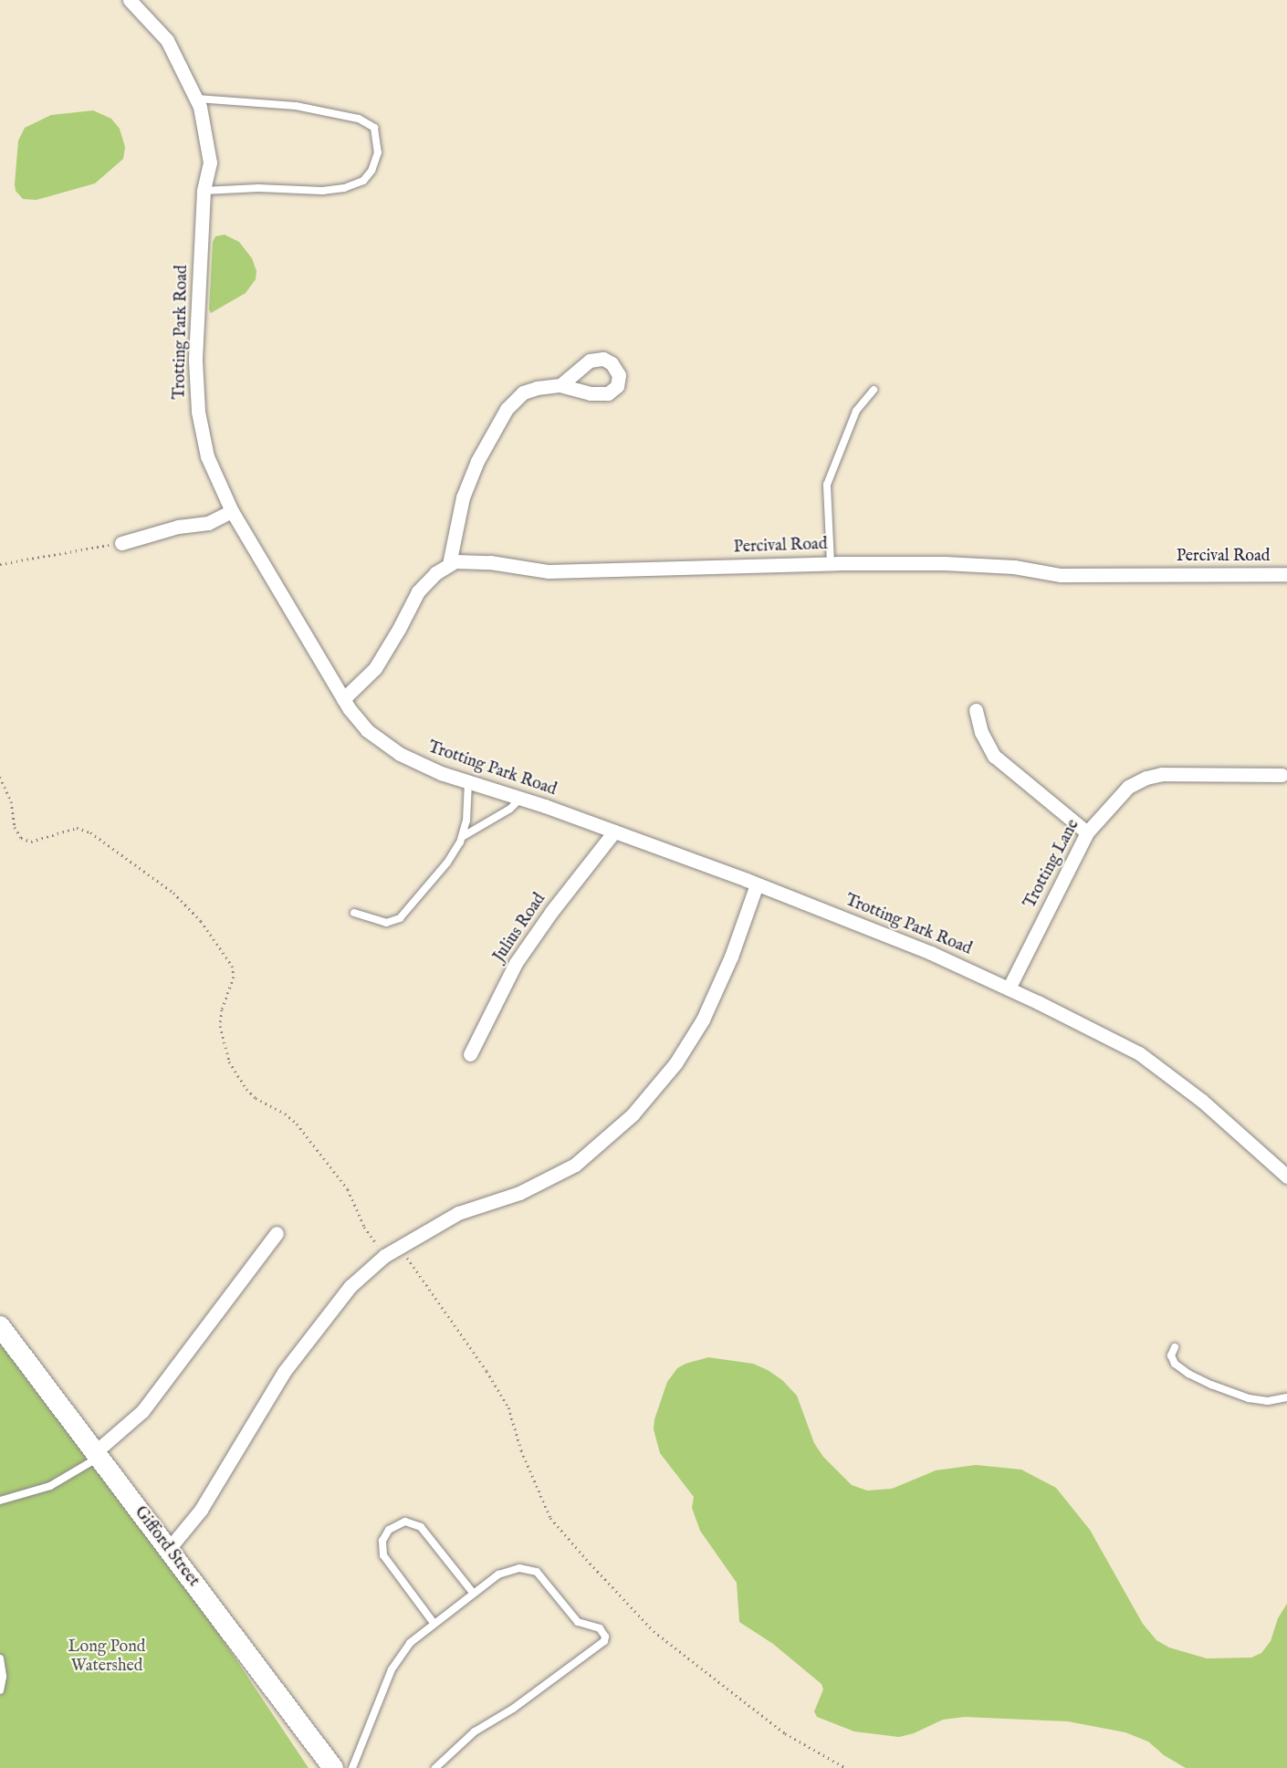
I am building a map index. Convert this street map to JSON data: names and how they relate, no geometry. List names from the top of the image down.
{
  "streets": {
    "main road": ["Gifford Street"],
    "street": [
      "Trotting Park Road",
      "Percival Road",
      "Trotting Lane",
      "Julius Road"
    ]
  },
  "crossings": [
    ["Trotting Park Road", "Trotting Lane"],
    ["Trotting Park Road", "Julius Road"]
  ],
  "parks": ["Long Pond Watershed"]
}
